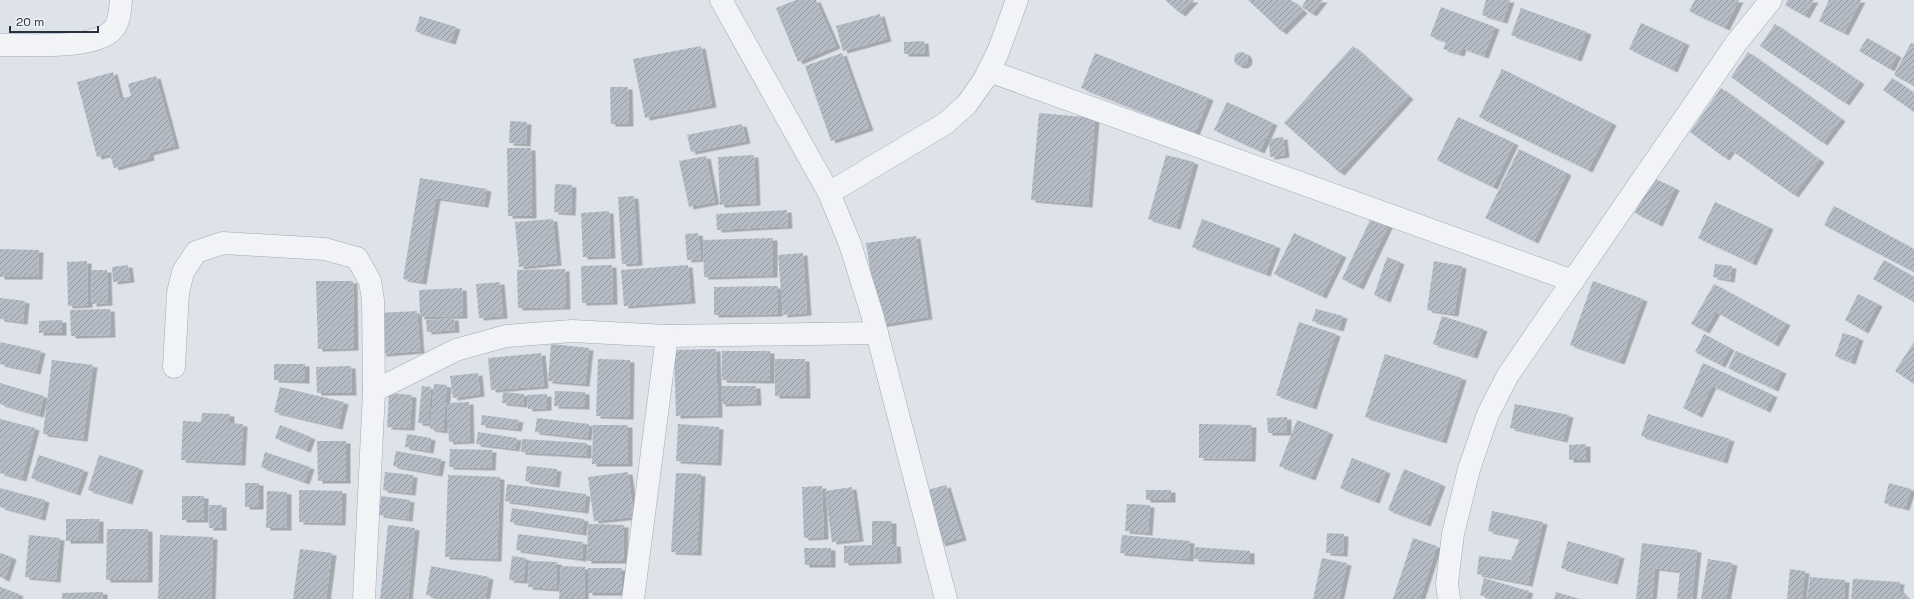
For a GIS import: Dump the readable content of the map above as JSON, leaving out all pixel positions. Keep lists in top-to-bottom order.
{
  "scale_bar": "20 m"
}
